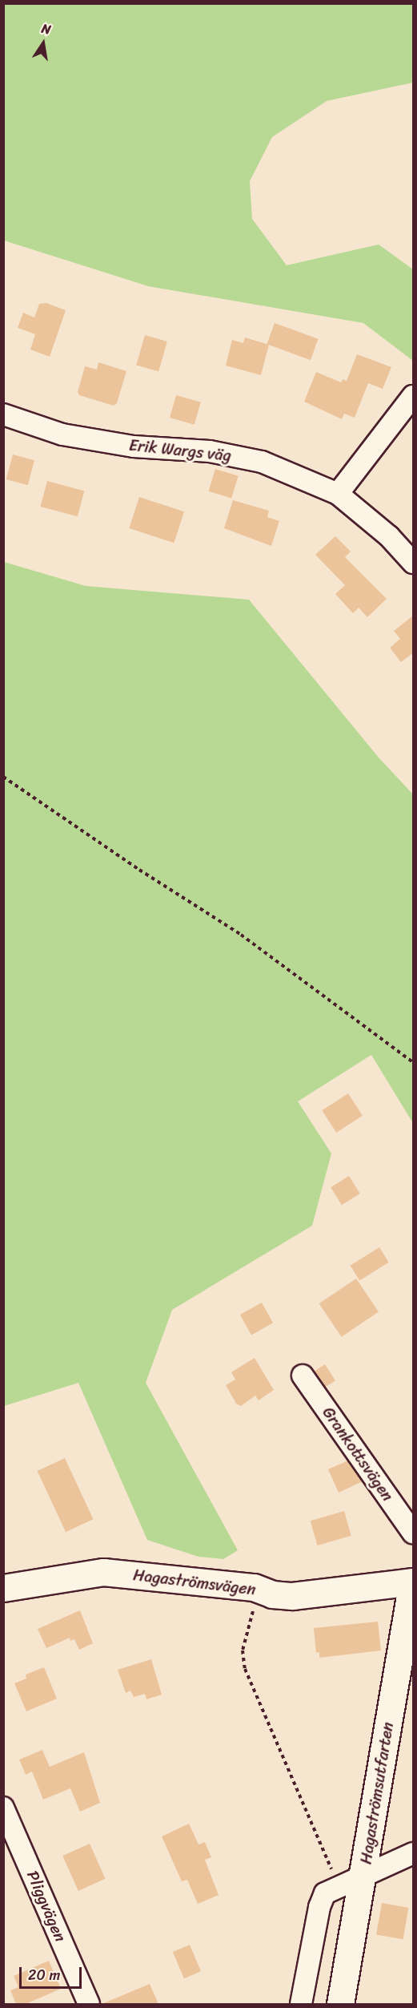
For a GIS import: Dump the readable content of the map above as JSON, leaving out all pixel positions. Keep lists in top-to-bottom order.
{
  "streets": {
    "street": [
      "Erik Wargs väg",
      "Grankottsvägen",
      "Hagaströmsvägen",
      "Hagaströmsutfarten",
      "Pliggvägen"
    ]
  },
  "crossings": [
    ["Hagaströmsvägen", "Hagaströmsutfarten"]
  ],
  "scale_bar": "20 m",
  "north": "top"
}
